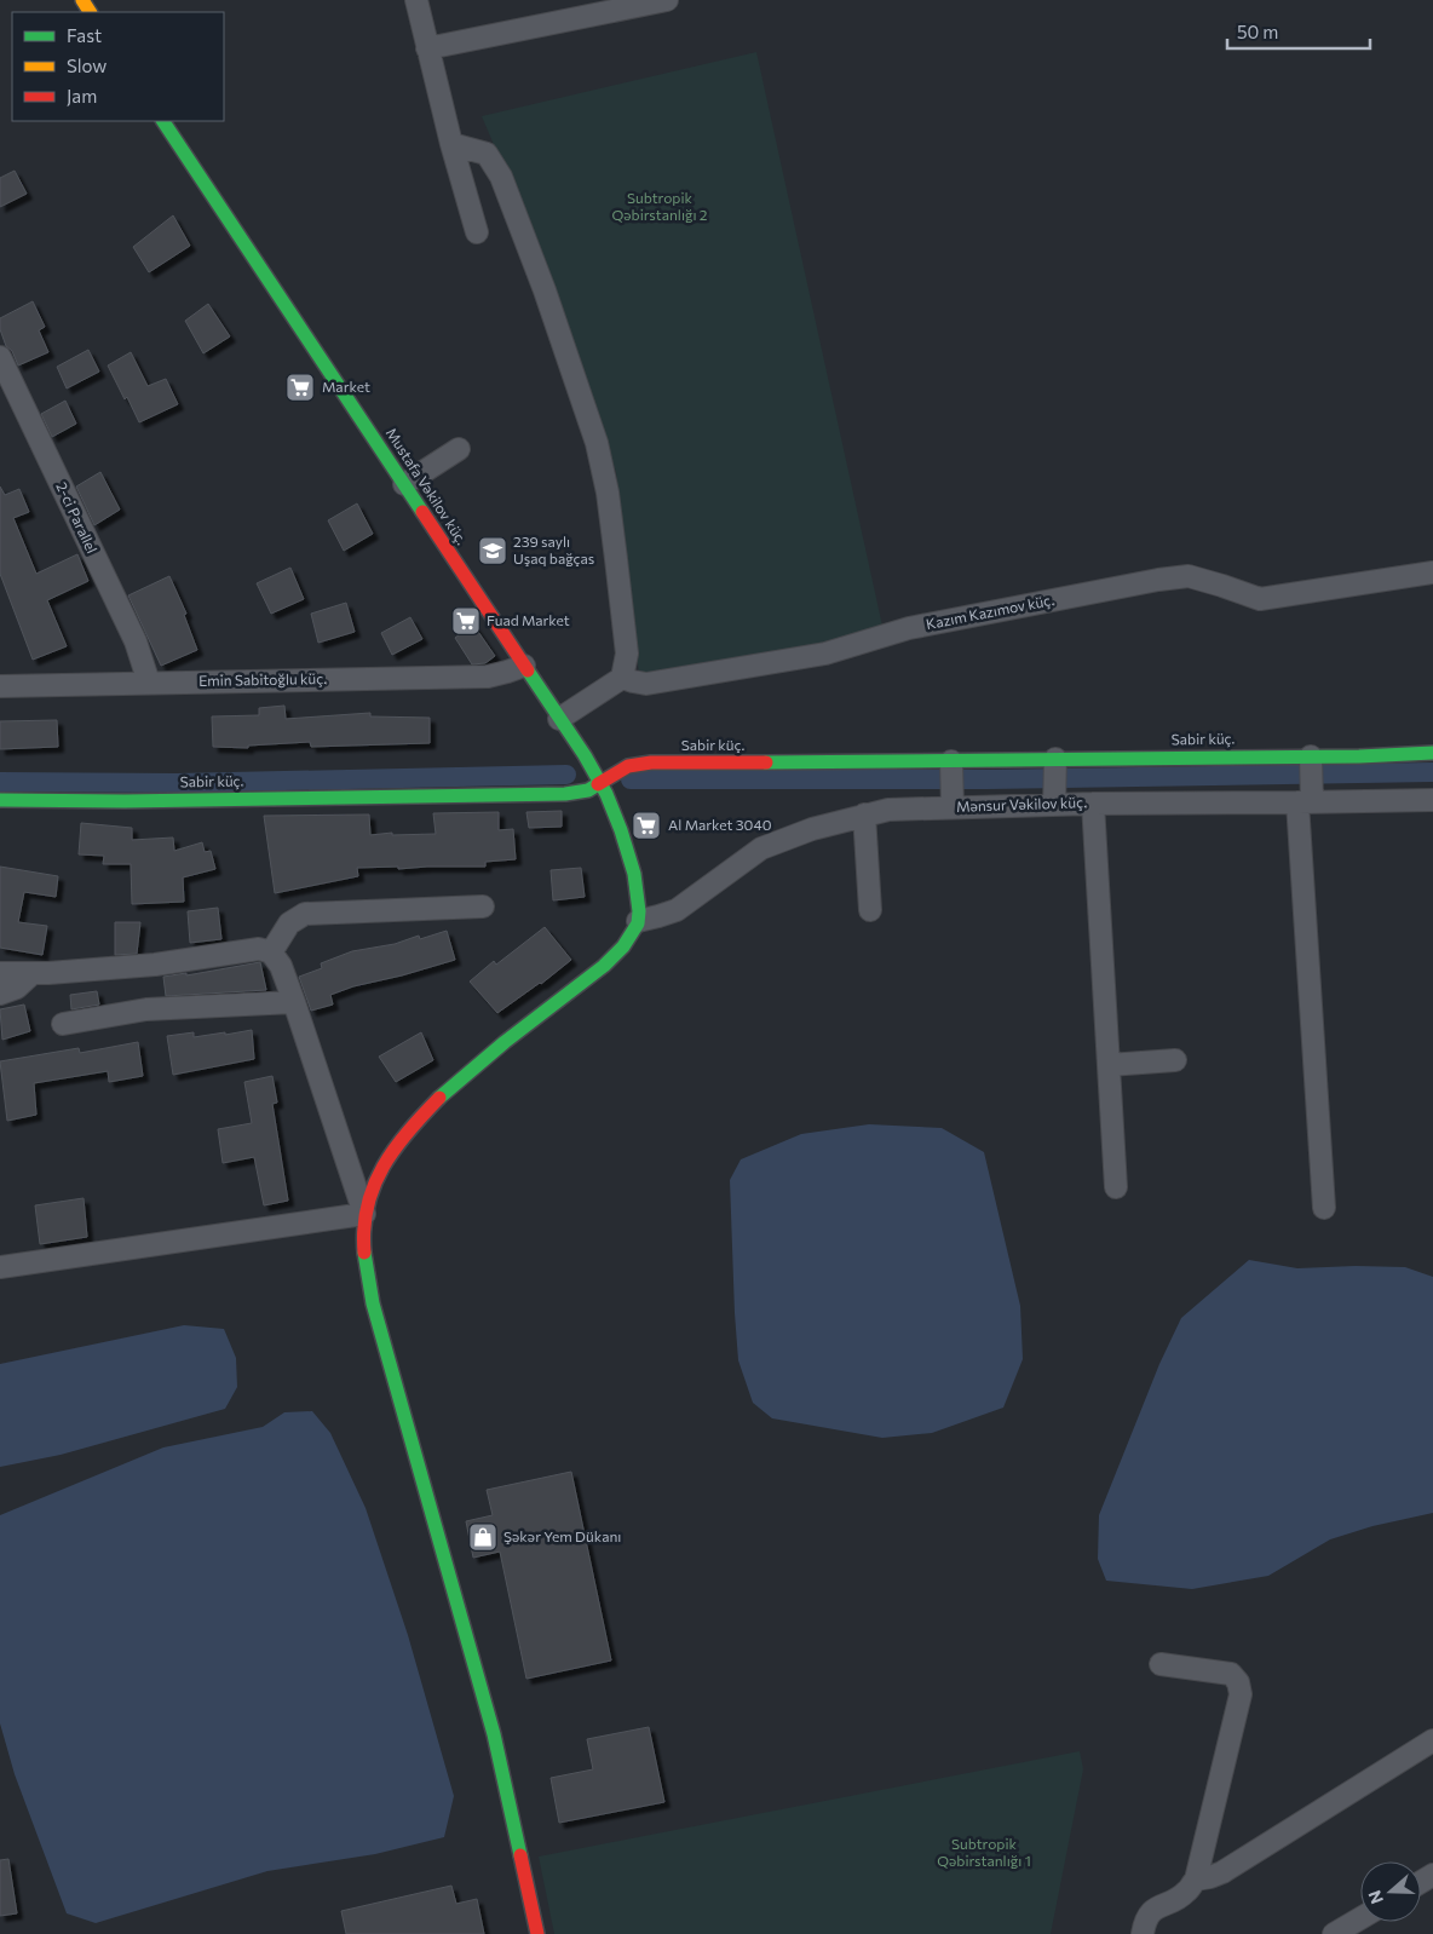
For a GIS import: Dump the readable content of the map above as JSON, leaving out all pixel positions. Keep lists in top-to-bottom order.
{
  "streets": {
    "street": [
      "Mustafa Vəkilov küç.",
      "2-ci Parallel",
      "Kazım Kazımov küç.",
      "Emin Sabitoğlu küç.",
      "Sabir küç.",
      "Mənsur Vəkilov küç."
    ]
  },
  "crossings": [
    ["Mustafa Vəkilov küç.", "Emin Sabitoğlu küç."],
    ["Mustafa Vəkilov küç.", "Sabir küç."],
    ["Mustafa Vəkilov küç.", "Mənsur Vəkilov küç."],
    ["2-ci Parallel", "Emin Sabitoğlu küç."]
  ],
  "parks": ["Subtropik Qəbirstanlığı 2", "Subtropik Qəbirstanlığı 1"],
  "places": {
    "supermarket": ["Market", "Fuad Market", "Al Market 3040"],
    "school or university": ["239 saylı Uşaq bağças"],
    "shop": ["Şəkər Yem Dükanı"]
  },
  "legend": ["Fast", "Slow", "Jam"],
  "scale_bar": "50 m",
  "north": "left"
}
